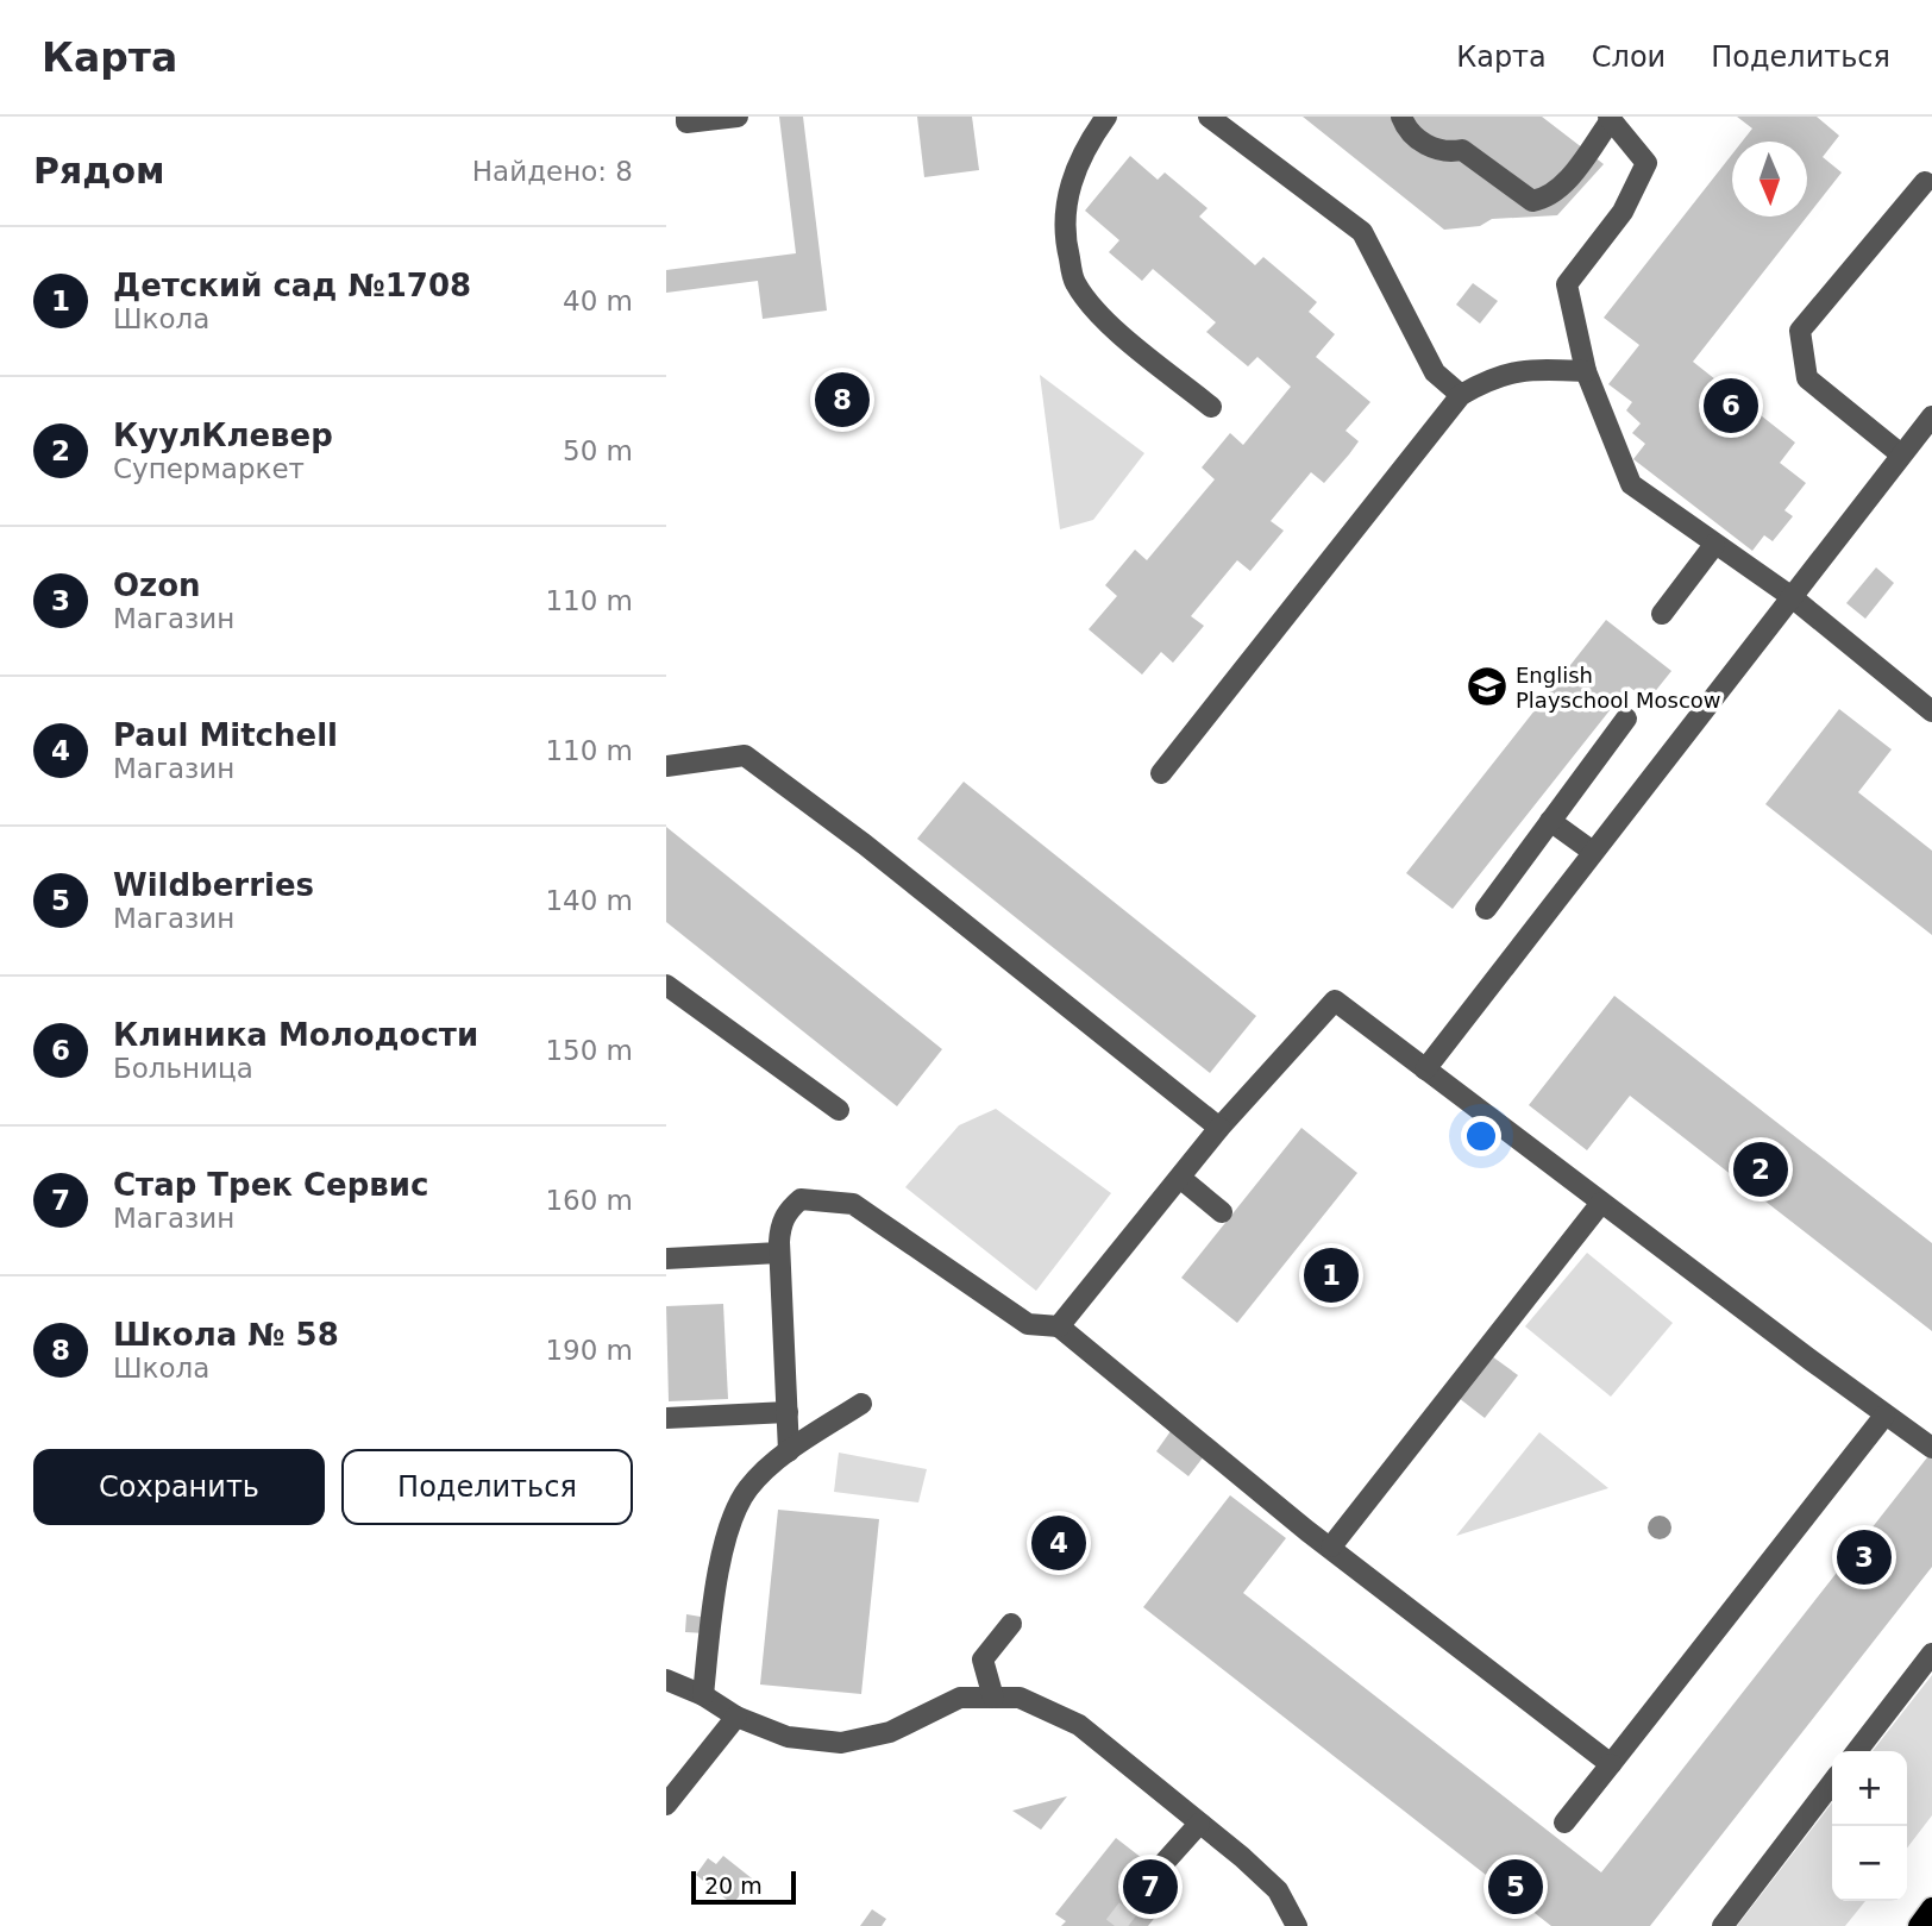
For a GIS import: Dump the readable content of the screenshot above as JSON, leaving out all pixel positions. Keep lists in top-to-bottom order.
{
  "places": {
    "school or university": ["English Playschool Moscow"]
  },
  "scale_bar": "20 m",
  "north": "bottom",
  "page": {
    "header": "Карта",
    "nav": ["Карта", "Слои", "Поделиться"],
    "heading": ["Рядом", "Найдено: 8"],
    "list": [
      {
        "mark": "1",
        "name": "Детский сад №1708",
        "note": "Школа",
        "value": "40 m"
      },
      {
        "mark": "2",
        "name": "КуулКлевер",
        "note": "Супермаркет",
        "value": "50 m"
      },
      {
        "mark": "3",
        "name": "Ozon",
        "note": "Магазин",
        "value": "110 m"
      },
      {
        "mark": "4",
        "name": "Paul Mitchell",
        "note": "Магазин",
        "value": "110 m"
      },
      {
        "mark": "5",
        "name": "Wildberries",
        "note": "Магазин",
        "value": "140 m"
      },
      {
        "mark": "6",
        "name": "Клиника Молодости",
        "note": "Больница",
        "value": "150 m"
      },
      {
        "mark": "7",
        "name": "Стар Трек Сервис",
        "note": "Магазин",
        "value": "160 m"
      },
      {
        "mark": "8",
        "name": "Школа № 58",
        "note": "Школа",
        "value": "190 m"
      }
    ],
    "pins": [
      "8",
      "6",
      "2",
      "1",
      "4",
      "3",
      "5",
      "7"
    ],
    "buttons": ["Сохранить", "Поделиться"],
    "map_buttons": ["+", "−"],
    "scale": "20 m"
  }
}
